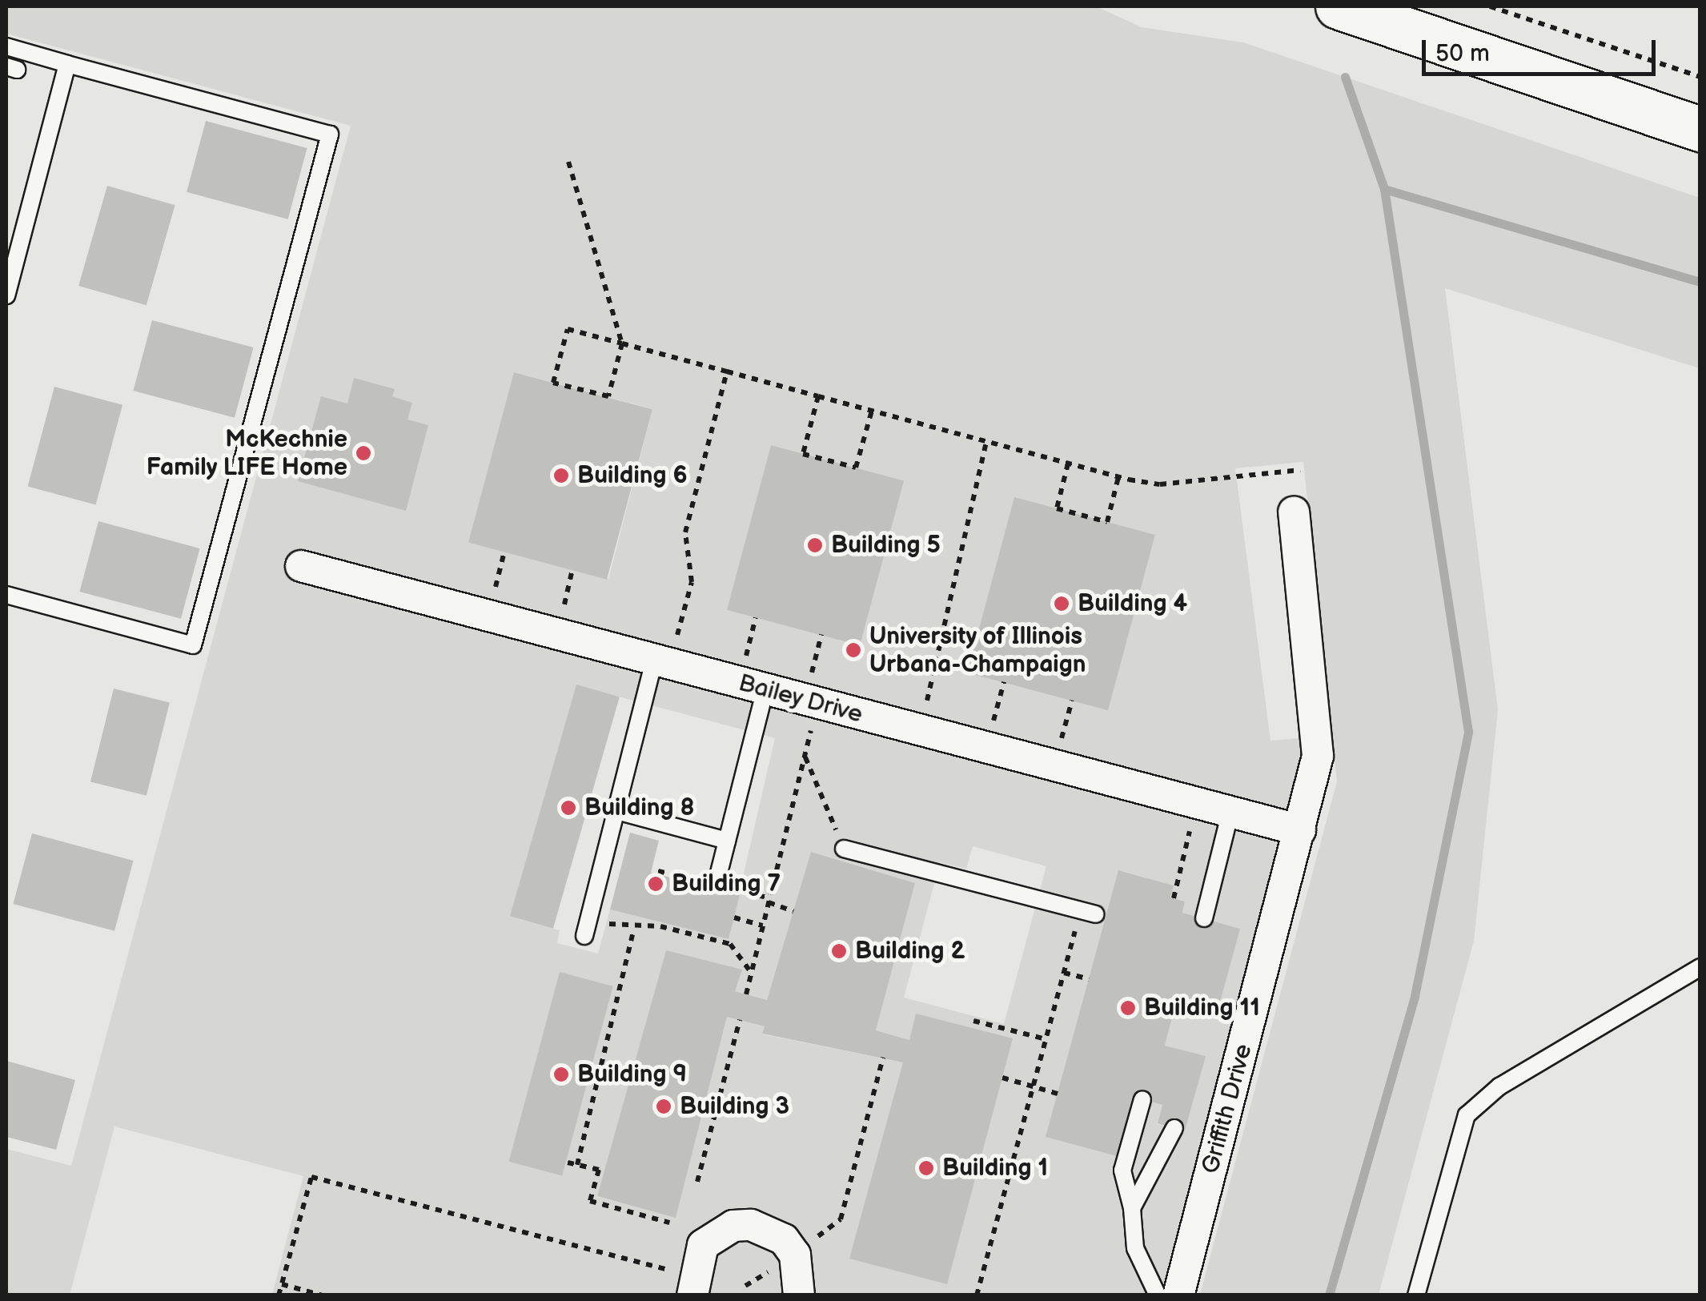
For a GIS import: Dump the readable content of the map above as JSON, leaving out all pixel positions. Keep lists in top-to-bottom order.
{
  "streets": {
    "street": ["Bailey Drive", "Griffith Drive"]
  },
  "crossings": [
    ["Bailey Drive", "Griffith Drive"]
  ],
  "places": [
    "McKechnie Family LIFE Home",
    "Building 6",
    "Building 5",
    "Building 4",
    "University of Illinois Urbana-Champaign",
    "Building 8",
    "Building 7",
    "Building 2",
    "Building 11",
    "Building 9",
    "Building 3",
    "Building 1"
  ],
  "scale_bar": "50 m"
}
